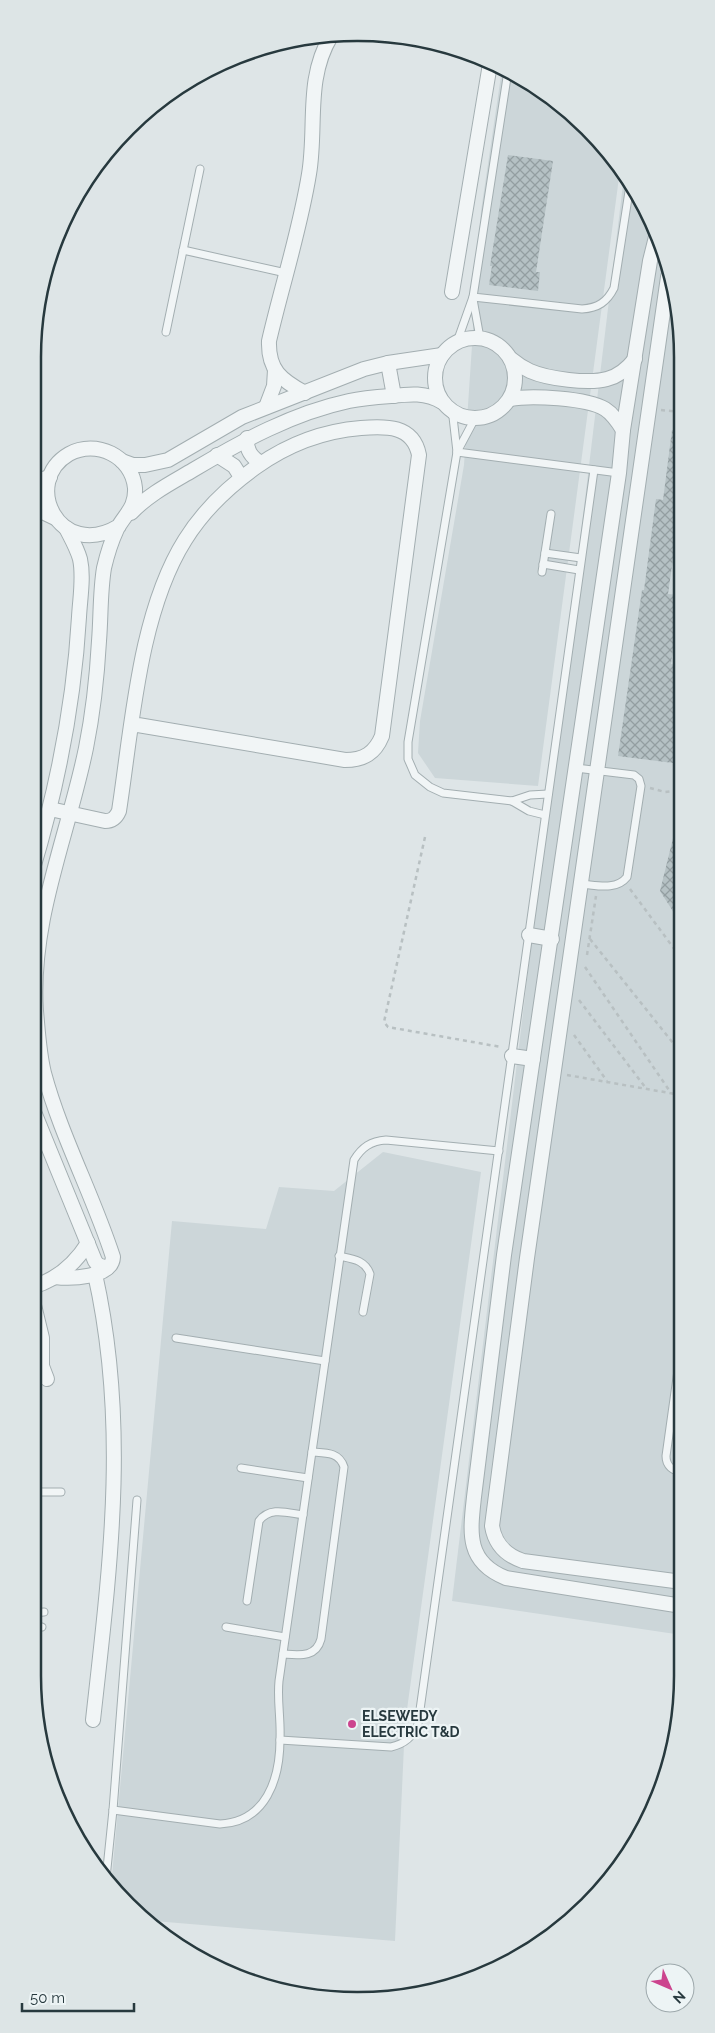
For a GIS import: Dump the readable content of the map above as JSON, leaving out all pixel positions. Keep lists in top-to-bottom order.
{
  "places": ["ELSEWEDY ELECTRIC T&D"],
  "scale_bar": "50 m",
  "north": "bottom right"
}
